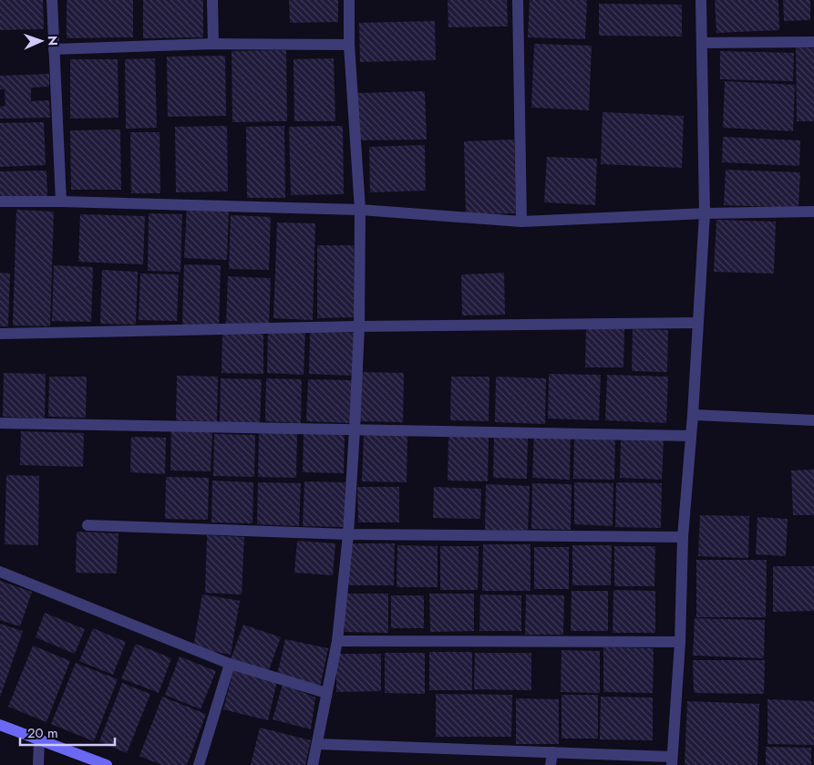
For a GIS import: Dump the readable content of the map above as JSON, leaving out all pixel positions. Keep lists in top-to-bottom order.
{
  "scale_bar": "20 m",
  "north": "right"
}
